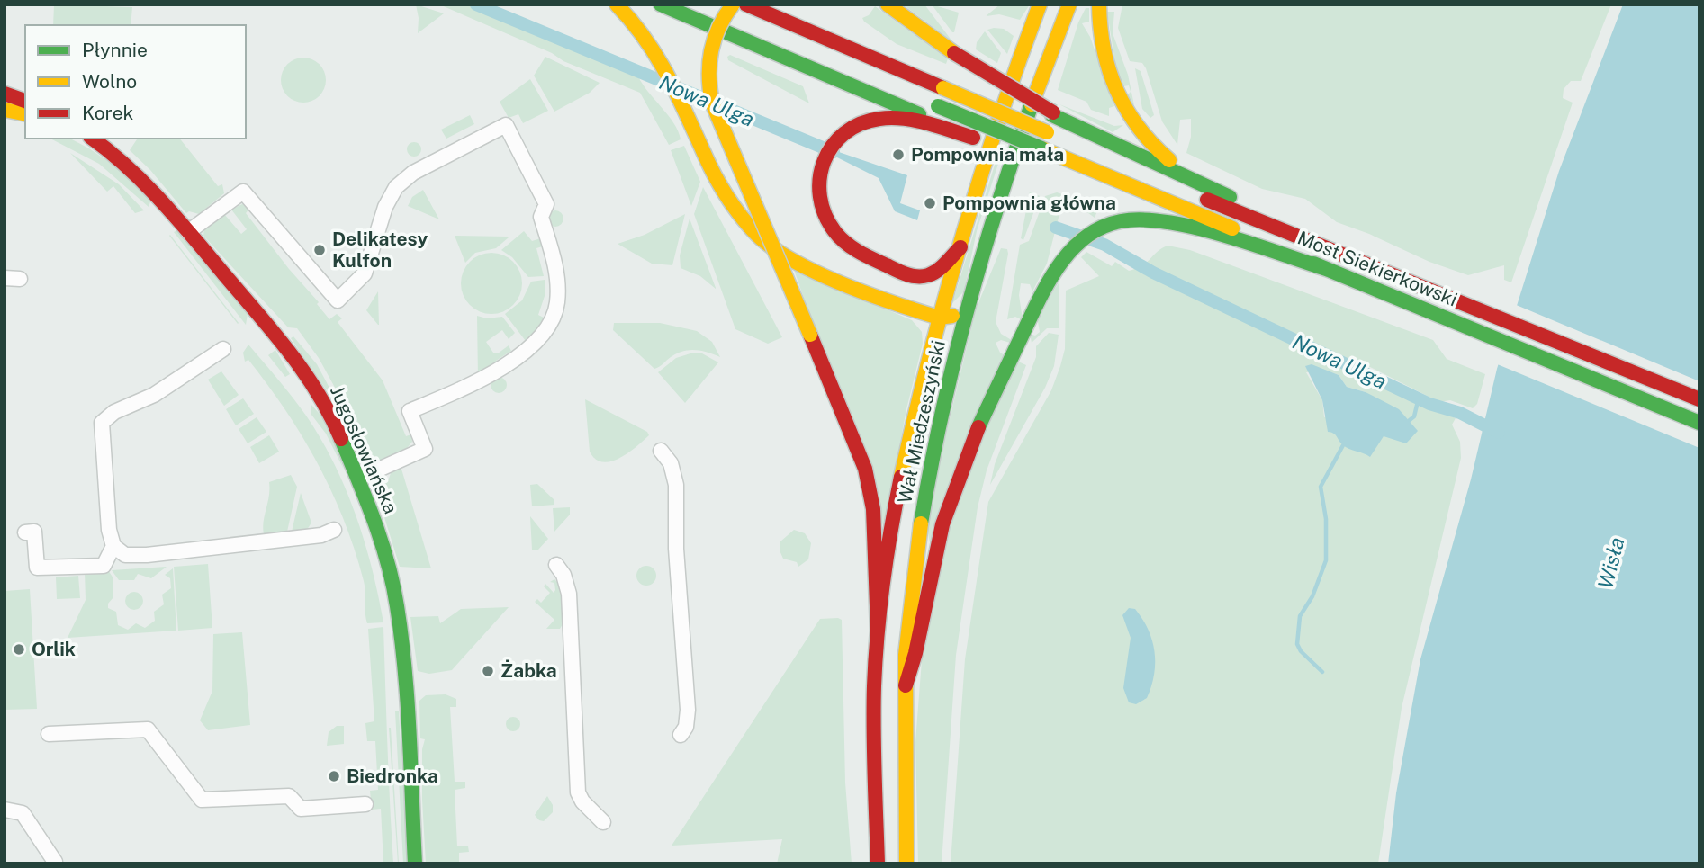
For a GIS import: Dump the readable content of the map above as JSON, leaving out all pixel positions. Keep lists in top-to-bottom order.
{
  "streets": {
    "main road": ["Most Siekierkowski", "Wał Miedzeszyński", "Jugosłowiańska"]
  },
  "water": ["Nowa Ulga", "Wisła"],
  "places": [
    "Pompownia mała",
    "Pompownia główna",
    "Delikatesy Kulfon",
    "Orlik",
    "Żabka",
    "Biedronka"
  ],
  "legend": ["Płynnie", "Wolno", "Korek"]
}
